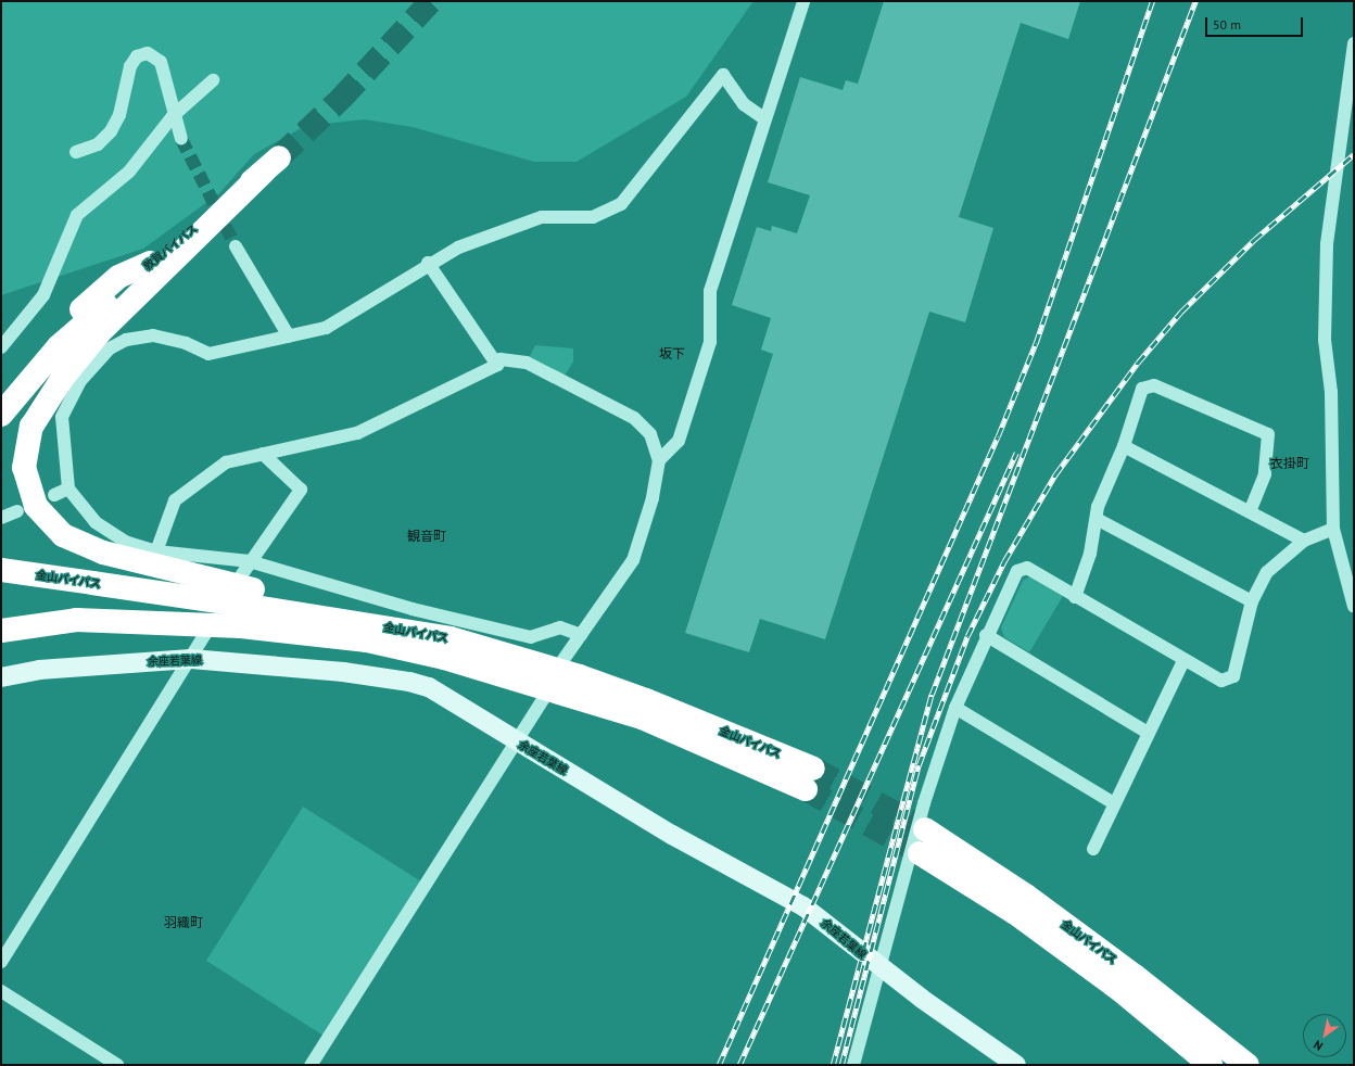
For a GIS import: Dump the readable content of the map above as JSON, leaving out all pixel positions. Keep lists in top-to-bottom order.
{
  "streets": {
    "highway": ["敦賀バイパス", "金山バイパス"],
    "main road": ["余座若葉線"]
  },
  "crossings": [
    ["敦賀バイパス", "金山バイパス"]
  ],
  "districts": [
    "坂下",
    "衣掛町",
    "観音町",
    "羽織町"
  ],
  "scale_bar": "50 m",
  "north": "bottom left"
}
